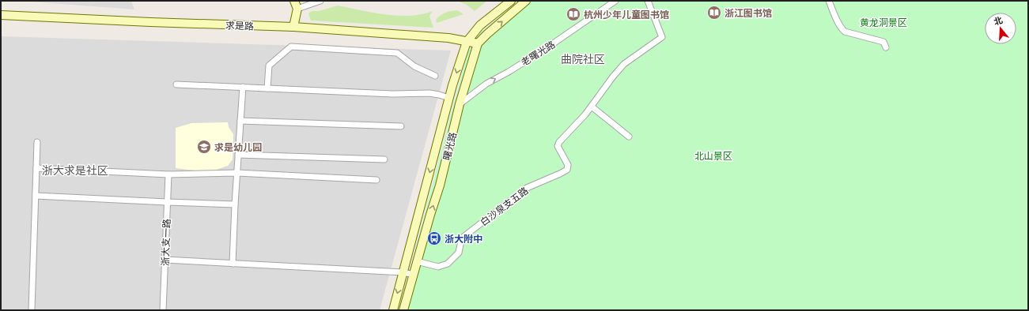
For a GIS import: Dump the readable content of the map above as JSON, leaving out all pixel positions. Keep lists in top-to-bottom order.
{
  "streets": {
    "main road": ["求是路", "曙光路"],
    "street": ["老曙光路", "白沙泉支五路", "浙大支一路"]
  },
  "crossings": [
    ["求是路", "曙光路"],
    ["老曙光路", "曙光路"],
    ["曙光路", "白沙泉支五路"]
  ],
  "one_way": ["老曙光路"],
  "districts": ["曲院社区", "浙大求是社区"],
  "parks": ["黄龙洞景区", "北山景区"],
  "places": {
    "library": ["浙江图书馆", "杭州少年儿童图书馆"],
    "school or university": ["求是幼儿园"],
    "bus stop": ["浙大附中"]
  },
  "north": "top"
}
